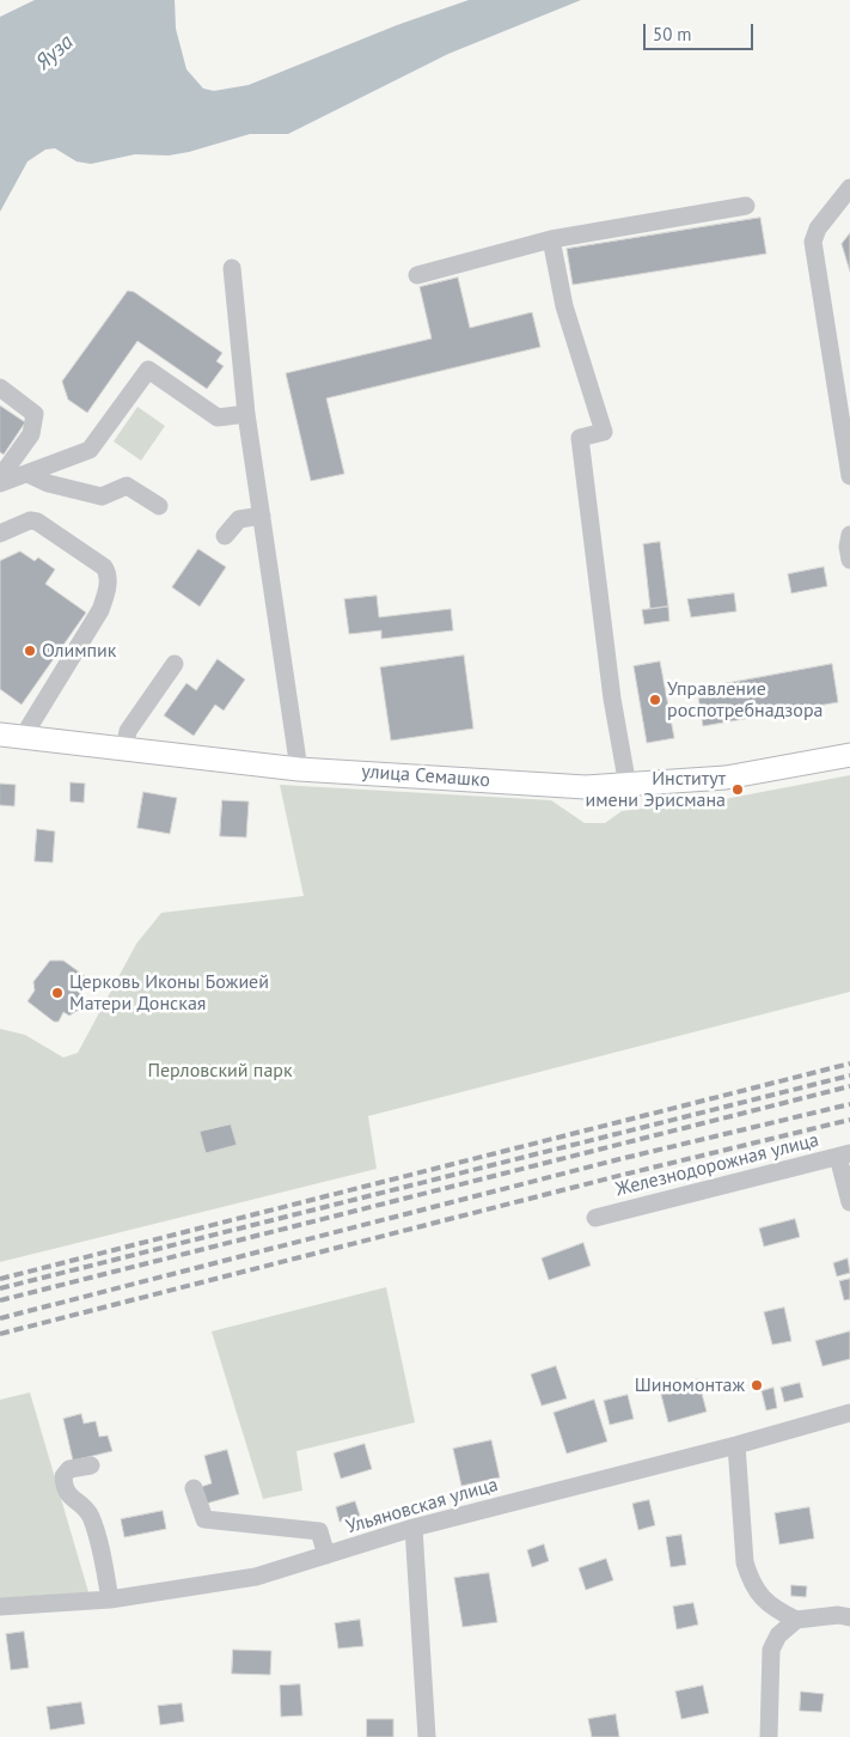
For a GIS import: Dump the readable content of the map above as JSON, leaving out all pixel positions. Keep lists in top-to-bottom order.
{
  "streets": {
    "main road": ["улица Семашко"],
    "street": ["Железнодорожная улица", "Ульяновская улица"]
  },
  "water": ["Яуза"],
  "parks": ["Перловский парк"],
  "places": [
    "Олимпик",
    "Управление роспотребнадзора",
    "Институт имени Эрисмана",
    "Церковь Иконы Божией Матери Донская",
    "Шиномонтаж"
  ],
  "scale_bar": "50 m"
}
